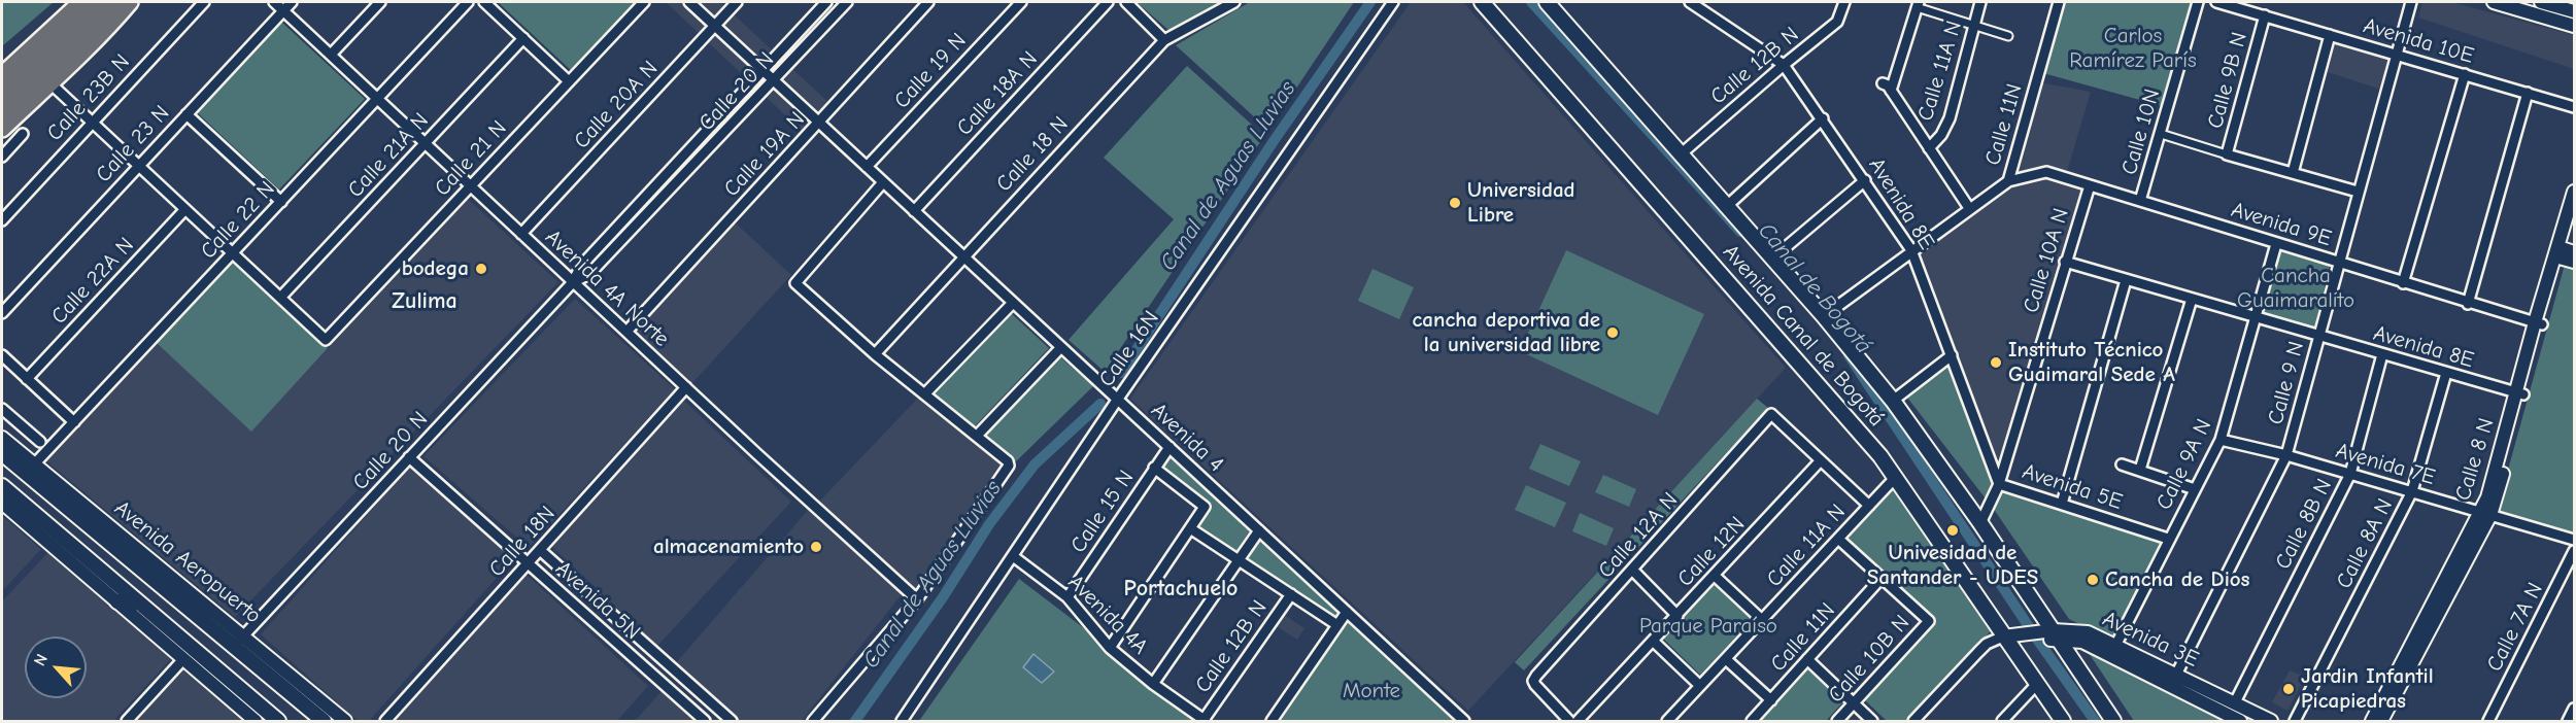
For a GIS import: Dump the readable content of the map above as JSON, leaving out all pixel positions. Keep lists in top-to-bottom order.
{
  "streets": {
    "main road": ["Avenida Canal de Bogotá", "Avenida Aeropuerto"],
    "street": [
      "Avenida 10E",
      "Calle 12B N",
      "Calle 19 N",
      "Calle 11A N",
      "Calle 9B N",
      "Calle 20 N",
      "Calle 18A N",
      "Calle 23B N",
      "Calle 20A N",
      "Calle 11N",
      "Calle 10N",
      "Calle 23 N",
      "Calle 19A N",
      "Calle 18 N",
      "Calle 21A N",
      "Calle 21 N",
      "Avenida 8E",
      "Calle 22 N",
      "Avenida 9E",
      "Calle 10A N",
      "Calle 22A N",
      "Avenida 4A Norte",
      "Calle 16N",
      "Calle 9 N",
      "Avenida 4",
      "Calle 8 N",
      "Calle 9A N",
      "Avenida 7E",
      "Avenida 5E",
      "Calle 15 N",
      "Calle 8B N",
      "Calle 12A N",
      "Calle 18N",
      "Calle 8A N",
      "Calle 12N",
      "Avenida 5N",
      "Avenida 4A",
      "Calle 7A N",
      "Avenida 3E",
      "Calle 10B N"
    ]
  },
  "crossings": [
    ["Avenida 10E", "Calle 9B N"],
    ["Avenida 10E", "Calle 9 N"],
    ["Calle 12B N", "Avenida 8E"],
    ["Calle 12B N", "Avenida Canal de Bogotá"],
    ["Calle 12B N", "Avenida 4A"],
    ["Calle 19 N", "Avenida 4"],
    ["Calle 11A N", "Avenida Canal de Bogotá"],
    ["Calle 20 N", "Avenida 4A Norte"],
    ["Calle 20 N", "Avenida 4"],
    ["Calle 20 N", "Avenida Aeropuerto"],
    ["Calle 20 N", "Avenida 5N"],
    ["Calle 18A N", "Avenida 4"],
    ["Calle 20A N", "Avenida 4A Norte"],
    ["Calle 20A N", "Avenida 4"],
    ["Calle 11N", "Avenida 8E"],
    ["Calle 11N", "Avenida 9E"],
    ["Calle 11N", "Avenida Canal de Bogotá"],
    ["Calle 11N", "Calle 10B N"],
    ["Calle 10N", "Avenida 9E"],
    ["Calle 23 N", "Avenida 4A Norte"],
    ["Calle 19A N", "Avenida 4A Norte"],
    ["Calle 19A N", "Avenida 4"],
    ["Calle 18 N", "Avenida 4"],
    ["Calle 21A N", "Calle 21 N"],
    ["Calle 21A N", "Avenida 4A Norte"],
    ["Calle 21 N", "Avenida 4A Norte"],
    ["Avenida 8E", "Calle 10A N"],
    ["Avenida 8E", "Calle 9 N"],
    ["Avenida 8E", "Calle 8 N"],
    ["Avenida 8E", "Calle 9A N"],
    ["Avenida 8E", "Avenida 5E"],
    ["Avenida 8E", "Calle 8B N"],
    ["Avenida 8E", "Calle 8A N"],
    ["Calle 22 N", "Avenida 4A Norte"],
    ["Calle 22 N", "Avenida Aeropuerto"],
    ["Avenida 9E", "Calle 10A N"],
    ["Avenida 9E", "Calle 9 N"],
    ["Avenida 9E", "Calle 8 N"],
    ["Avenida 9E", "Calle 9A N"],
    ["Calle 10A N", "Avenida Canal de Bogotá"],
    ["Calle 10A N", "Avenida 5E"],
    ["Avenida 4A Norte", "Calle 18N"],
    ["Avenida Canal de Bogotá", "Avenida 3E"],
    ["Calle 16N", "Avenida 4"],
    ["Calle 16N", "Avenida 4A"],
    ["Calle 9 N", "Avenida 7E"],
    ["Calle 9 N", "Avenida 3E"],
    ["Avenida 4", "Calle 15 N"],
    ["Calle 8 N", "Avenida 7E"],
    ["Calle 9A N", "Avenida 7E"],
    ["Calle 9A N", "Avenida 5E"],
    ["Calle 9A N", "Avenida 3E"],
    ["Avenida 7E", "Calle 8B N"],
    ["Avenida 7E", "Calle 8A N"],
    ["Calle 15 N", "Avenida 4A"],
    ["Calle 8B N", "Avenida 3E"],
    ["Calle 12A N", "Calle 12N"],
    ["Calle 18N", "Avenida 5N"]
  ],
  "districts": ["Zulima", "Portachuelo"],
  "water": ["Canal de Aguas Lluvias", "Canal de Bogotá"],
  "parks": [
    "Carlos Ramírez París",
    "Cancha Guaimaralito",
    "Parque Paraíso",
    "Monte"
  ],
  "places": [
    "Universidad Libre",
    "bodega",
    "cancha deportiva de la universidad libre",
    "Instituto Técnico Guaimaral Sede A",
    "Univesidad de Santander - UDES",
    "almacenamiento",
    "Cancha de Dios",
    "Jardin Infantil Picapiedras"
  ],
  "north": "top left"
}
